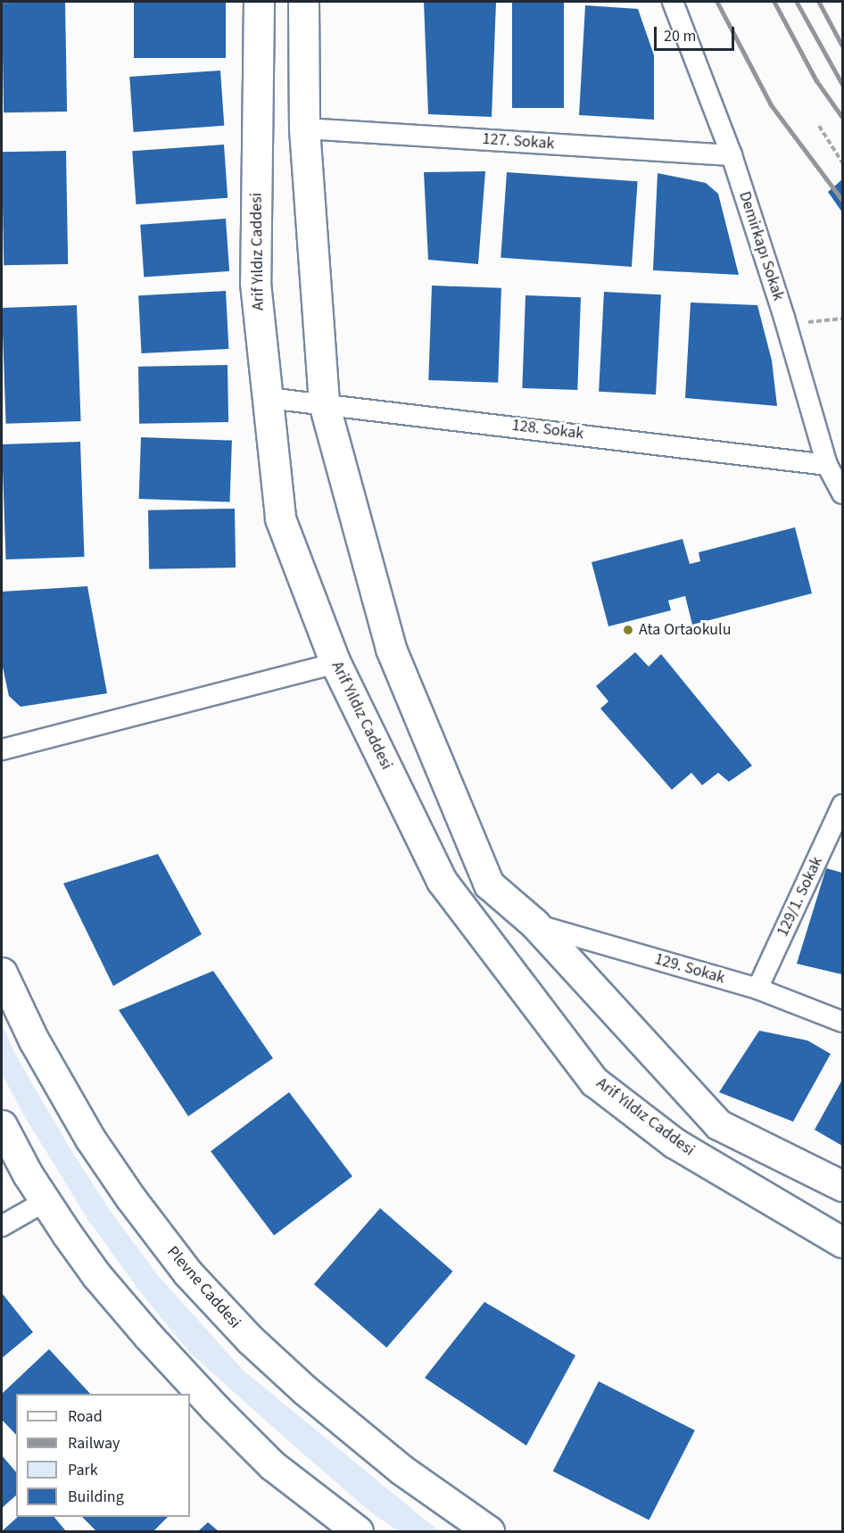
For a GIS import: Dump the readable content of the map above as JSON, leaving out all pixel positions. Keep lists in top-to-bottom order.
{
  "streets": {
    "main road": ["Arif Yıldız Caddesi", "Plevne Caddesi"],
    "street": [
      "127. Sokak",
      "Demirkapı Sokak",
      "128. Sokak",
      "129/1. Sokak",
      "129. Sokak"
    ]
  },
  "crossings": [
    ["127. Sokak", "Demirkapı Sokak"],
    ["Demirkapı Sokak", "128. Sokak"],
    ["Arif Yıldız Caddesi", "128. Sokak"],
    ["129/1. Sokak", "129. Sokak"]
  ],
  "places": ["Ata Ortaokulu"],
  "legend": [
    "Road",
    "Railway",
    "Park",
    "Building"
  ],
  "scale_bar": "20 m"
}
